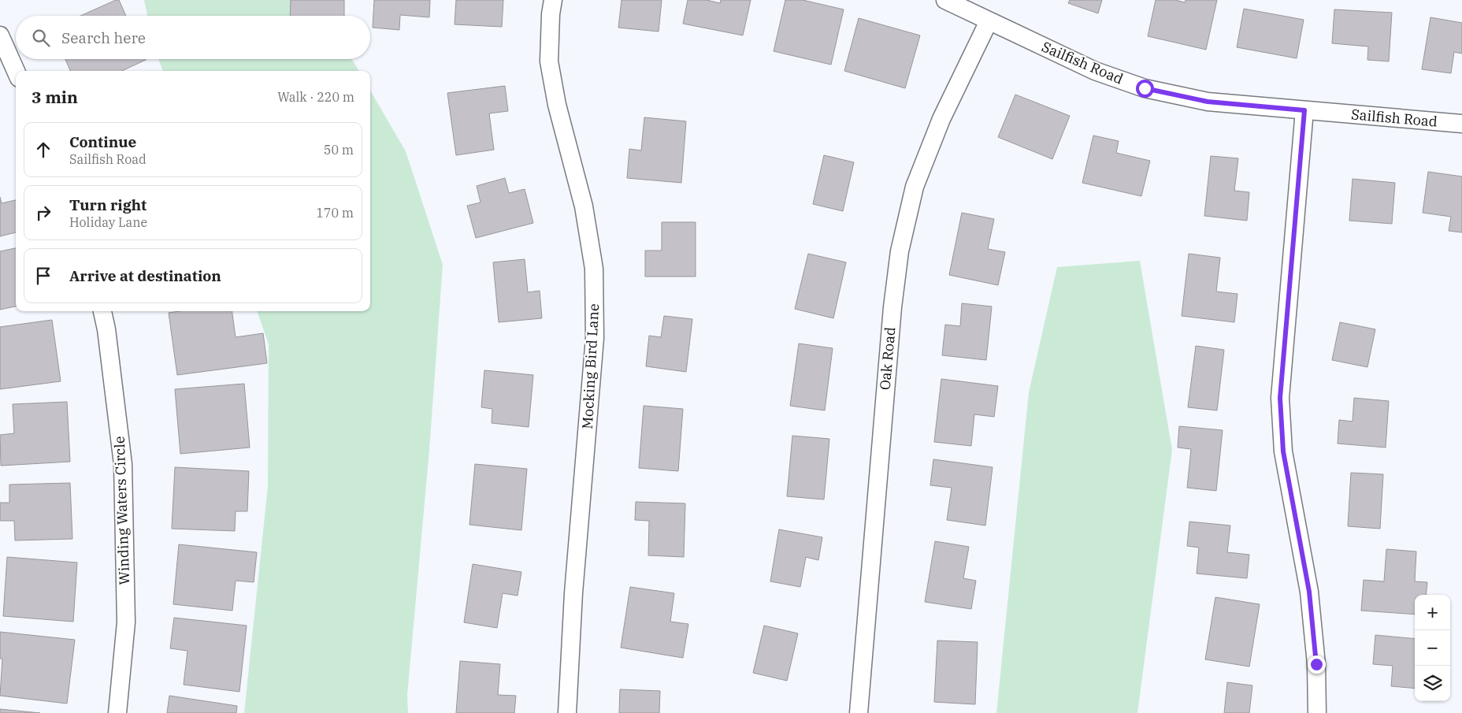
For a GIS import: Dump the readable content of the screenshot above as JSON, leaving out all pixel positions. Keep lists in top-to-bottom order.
{
  "streets": {
    "street": [
      "Sailfish Road",
      "Oak Road",
      "Mocking Bird Lane",
      "Winding Waters Circle"
    ]
  },
  "crossings": [
    ["Sailfish Road", "Oak Road"]
  ],
  "page": {
    "search": "Search here",
    "heading": ["3 min", "Walk · 220 m"],
    "list": [
      ["Continue", "Sailfish Road", "50 m"],
      ["Turn right", "Holiday Lane", "170 m"],
      "Arrive at destination"
    ],
    "map_buttons": ["+", "−"]
  }
}
